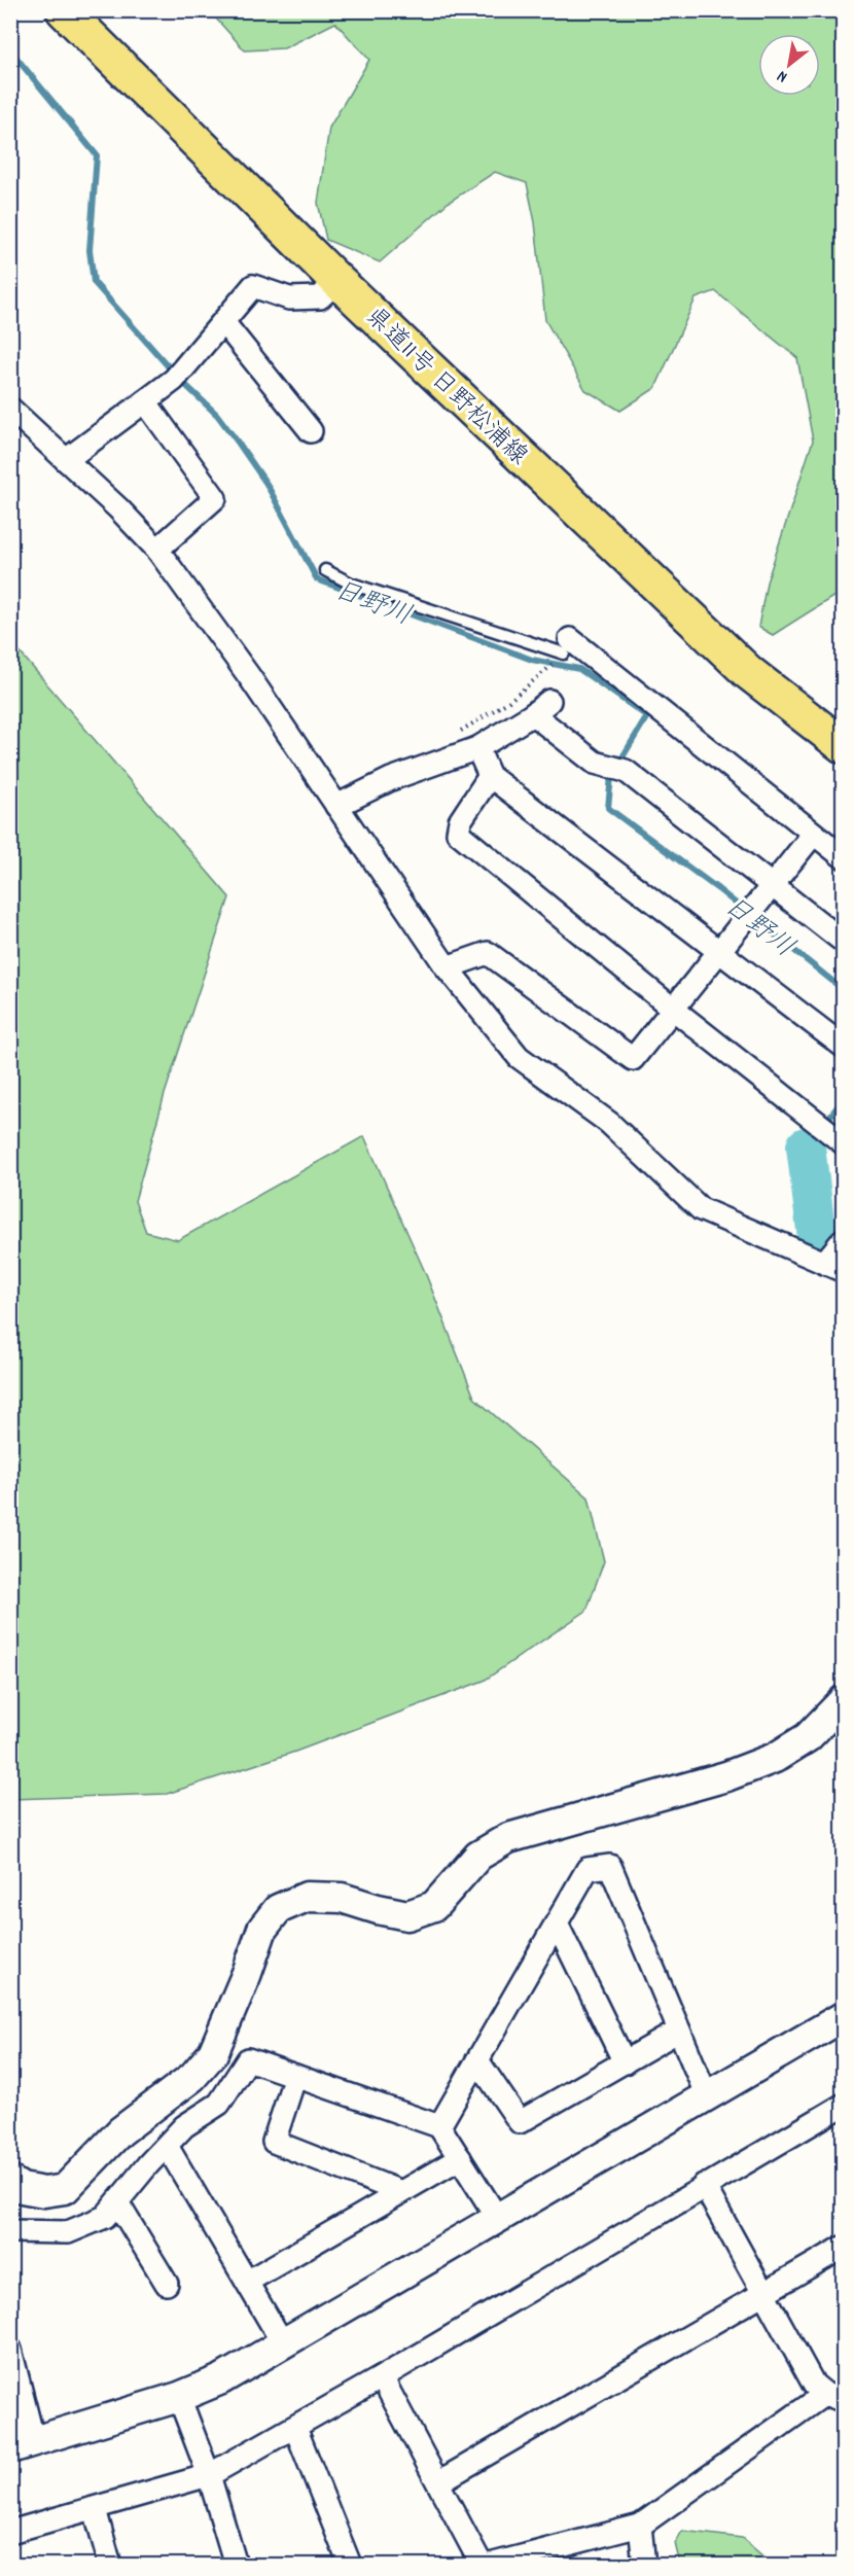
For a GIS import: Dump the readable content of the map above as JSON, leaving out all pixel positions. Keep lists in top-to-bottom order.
{
  "streets": {
    "main road": ["県道11号 日野松浦線"]
  },
  "water": ["日野川"],
  "north": "bottom left"
}
